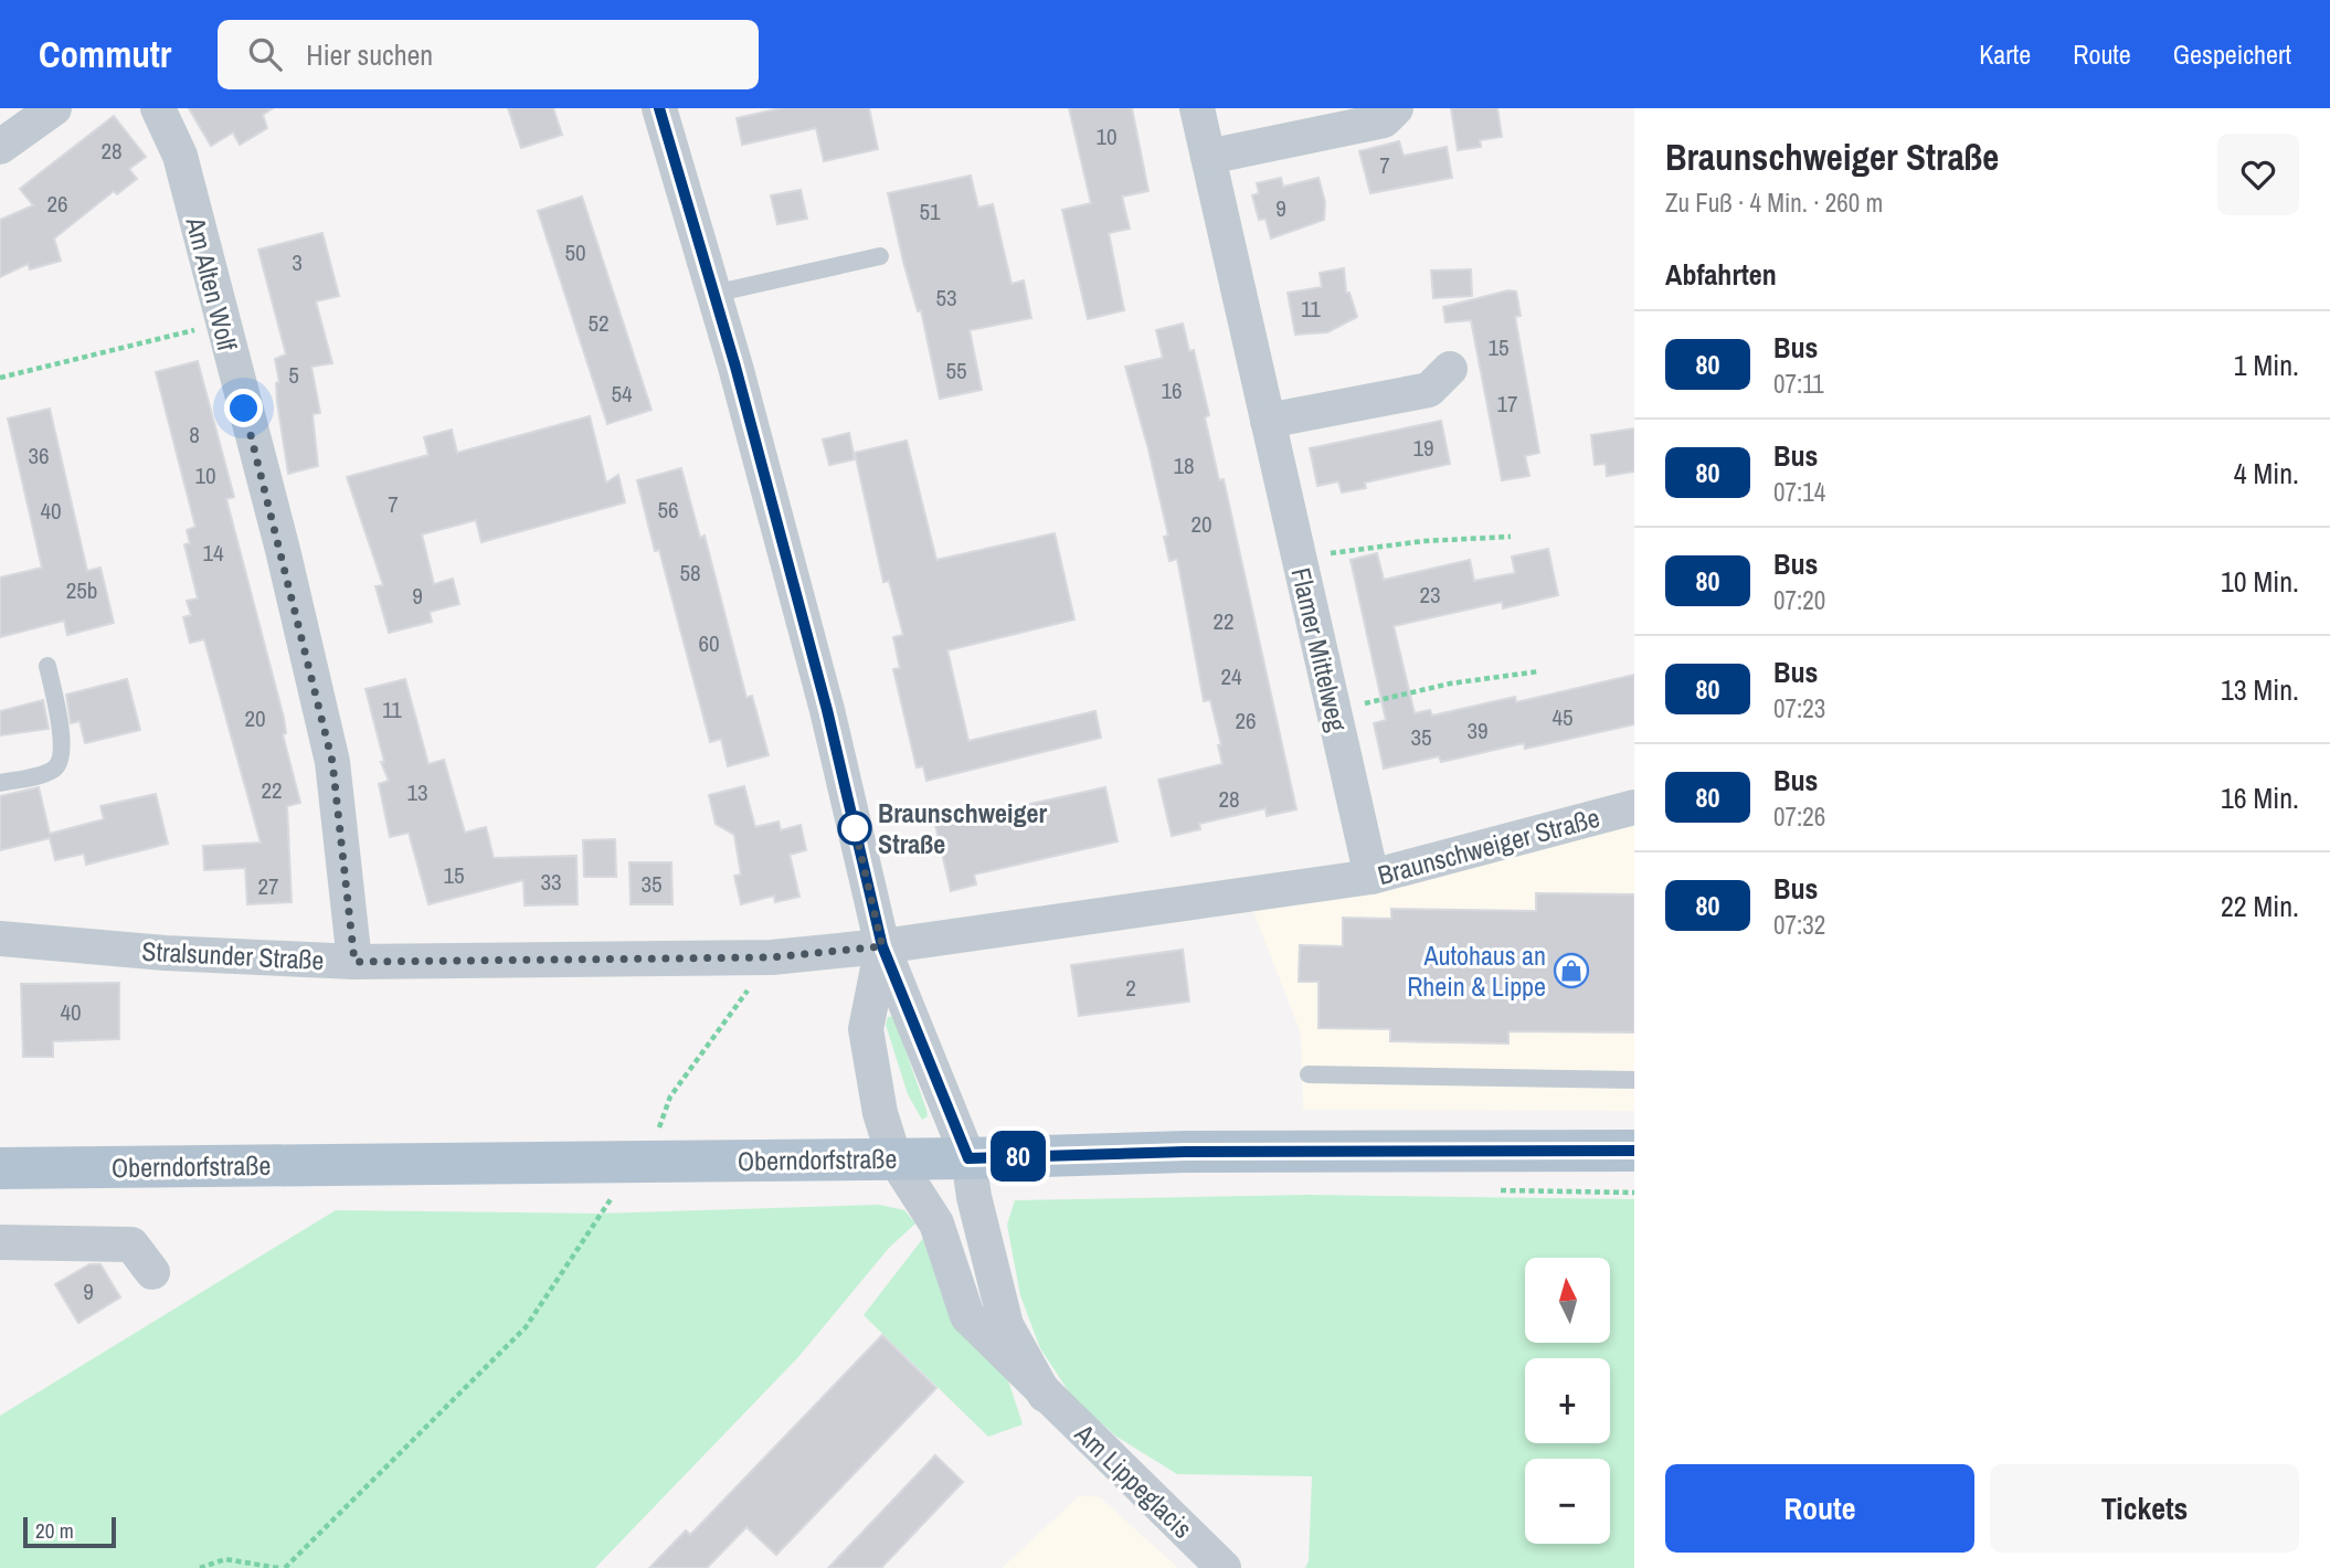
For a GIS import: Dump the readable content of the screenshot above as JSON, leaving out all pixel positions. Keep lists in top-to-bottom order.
{
  "streets": {
    "main road": ["Oberndorfstraße"],
    "street": [
      "Am Alten Wolf",
      "Flamer Mittelweg",
      "Braunschweiger Straße",
      "Stralsunder Straße",
      "Am Lippeglacis"
    ]
  },
  "crossings": [
    ["Am Alten Wolf", "Stralsunder Straße"],
    ["Flamer Mittelweg", "Braunschweiger Straße"],
    ["Braunschweiger Straße", "Stralsunder Straße"],
    ["Braunschweiger Straße", "Am Lippeglacis"],
    ["Stralsunder Straße", "Am Lippeglacis"],
    ["Oberndorfstraße", "Am Lippeglacis"]
  ],
  "places": {
    "other": ["Braunschweiger Straße"],
    "shop": ["Autohaus an Rhein & Lippe"]
  },
  "lines": ["bus line 80"],
  "house_numbers": [
    "10",
    "28",
    "7",
    "26",
    "9",
    "51",
    "50",
    "3",
    "53",
    "11",
    "52",
    "15",
    "55",
    "5",
    "16",
    "54",
    "17",
    "8",
    "19",
    "36",
    "18",
    "10",
    "7",
    "56",
    "40",
    "20",
    "14",
    "58",
    "25b",
    "23",
    "9",
    "22",
    "60",
    "24",
    "11",
    "45",
    "20",
    "26",
    "39",
    "35",
    "22",
    "13",
    "28",
    "15",
    "33",
    "35",
    "27",
    "2",
    "40",
    "9"
  ],
  "scale_bar": "20 m",
  "north": "top",
  "page": {
    "header": "Commutr",
    "search": "Hier suchen",
    "nav": ["Karte", "Route", "Gespeichert"],
    "on_map": "80",
    "heading": [
      ["Braunschweiger Straße", "Zu Fuß · 4 Min. · 260 m"],
      "Abfahrten"
    ],
    "list": [
      {
        "mark": "80",
        "name": "Bus",
        "note": "07:11",
        "value": "1 Min."
      },
      {
        "mark": "80",
        "name": "Bus",
        "note": "07:14",
        "value": "4 Min."
      },
      {
        "mark": "80",
        "name": "Bus",
        "note": "07:20",
        "value": "10 Min."
      },
      {
        "mark": "80",
        "name": "Bus",
        "note": "07:23",
        "value": "13 Min."
      },
      {
        "mark": "80",
        "name": "Bus",
        "note": "07:26",
        "value": "16 Min."
      },
      {
        "mark": "80",
        "name": "Bus",
        "note": "07:32",
        "value": "22 Min."
      }
    ],
    "map_buttons": ["+", "−"],
    "buttons": ["Route", "Tickets"],
    "scale": "20 m"
  }
}
